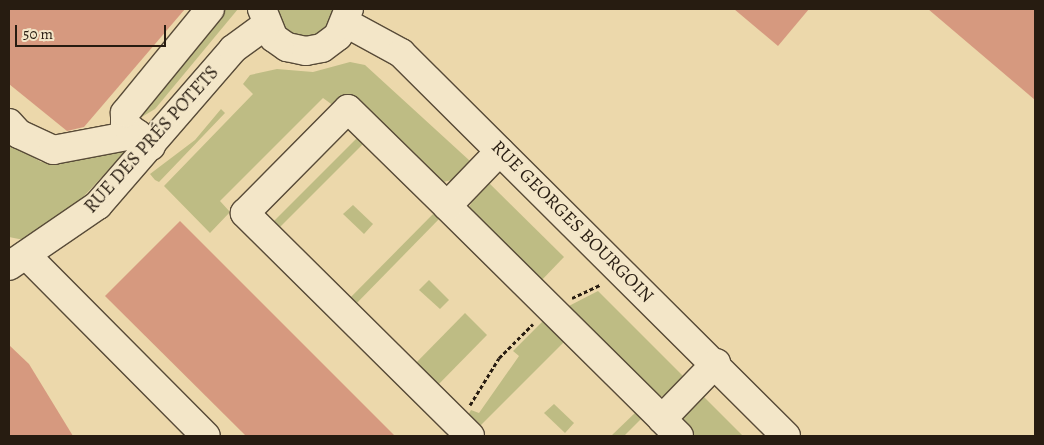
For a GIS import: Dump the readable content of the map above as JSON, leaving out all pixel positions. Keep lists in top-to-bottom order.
{
  "streets": {
    "street": ["RUE DES PRÉS POTETS", "RUE GEORGES BOURGOIN"]
  },
  "scale_bar": "50 m"
}
